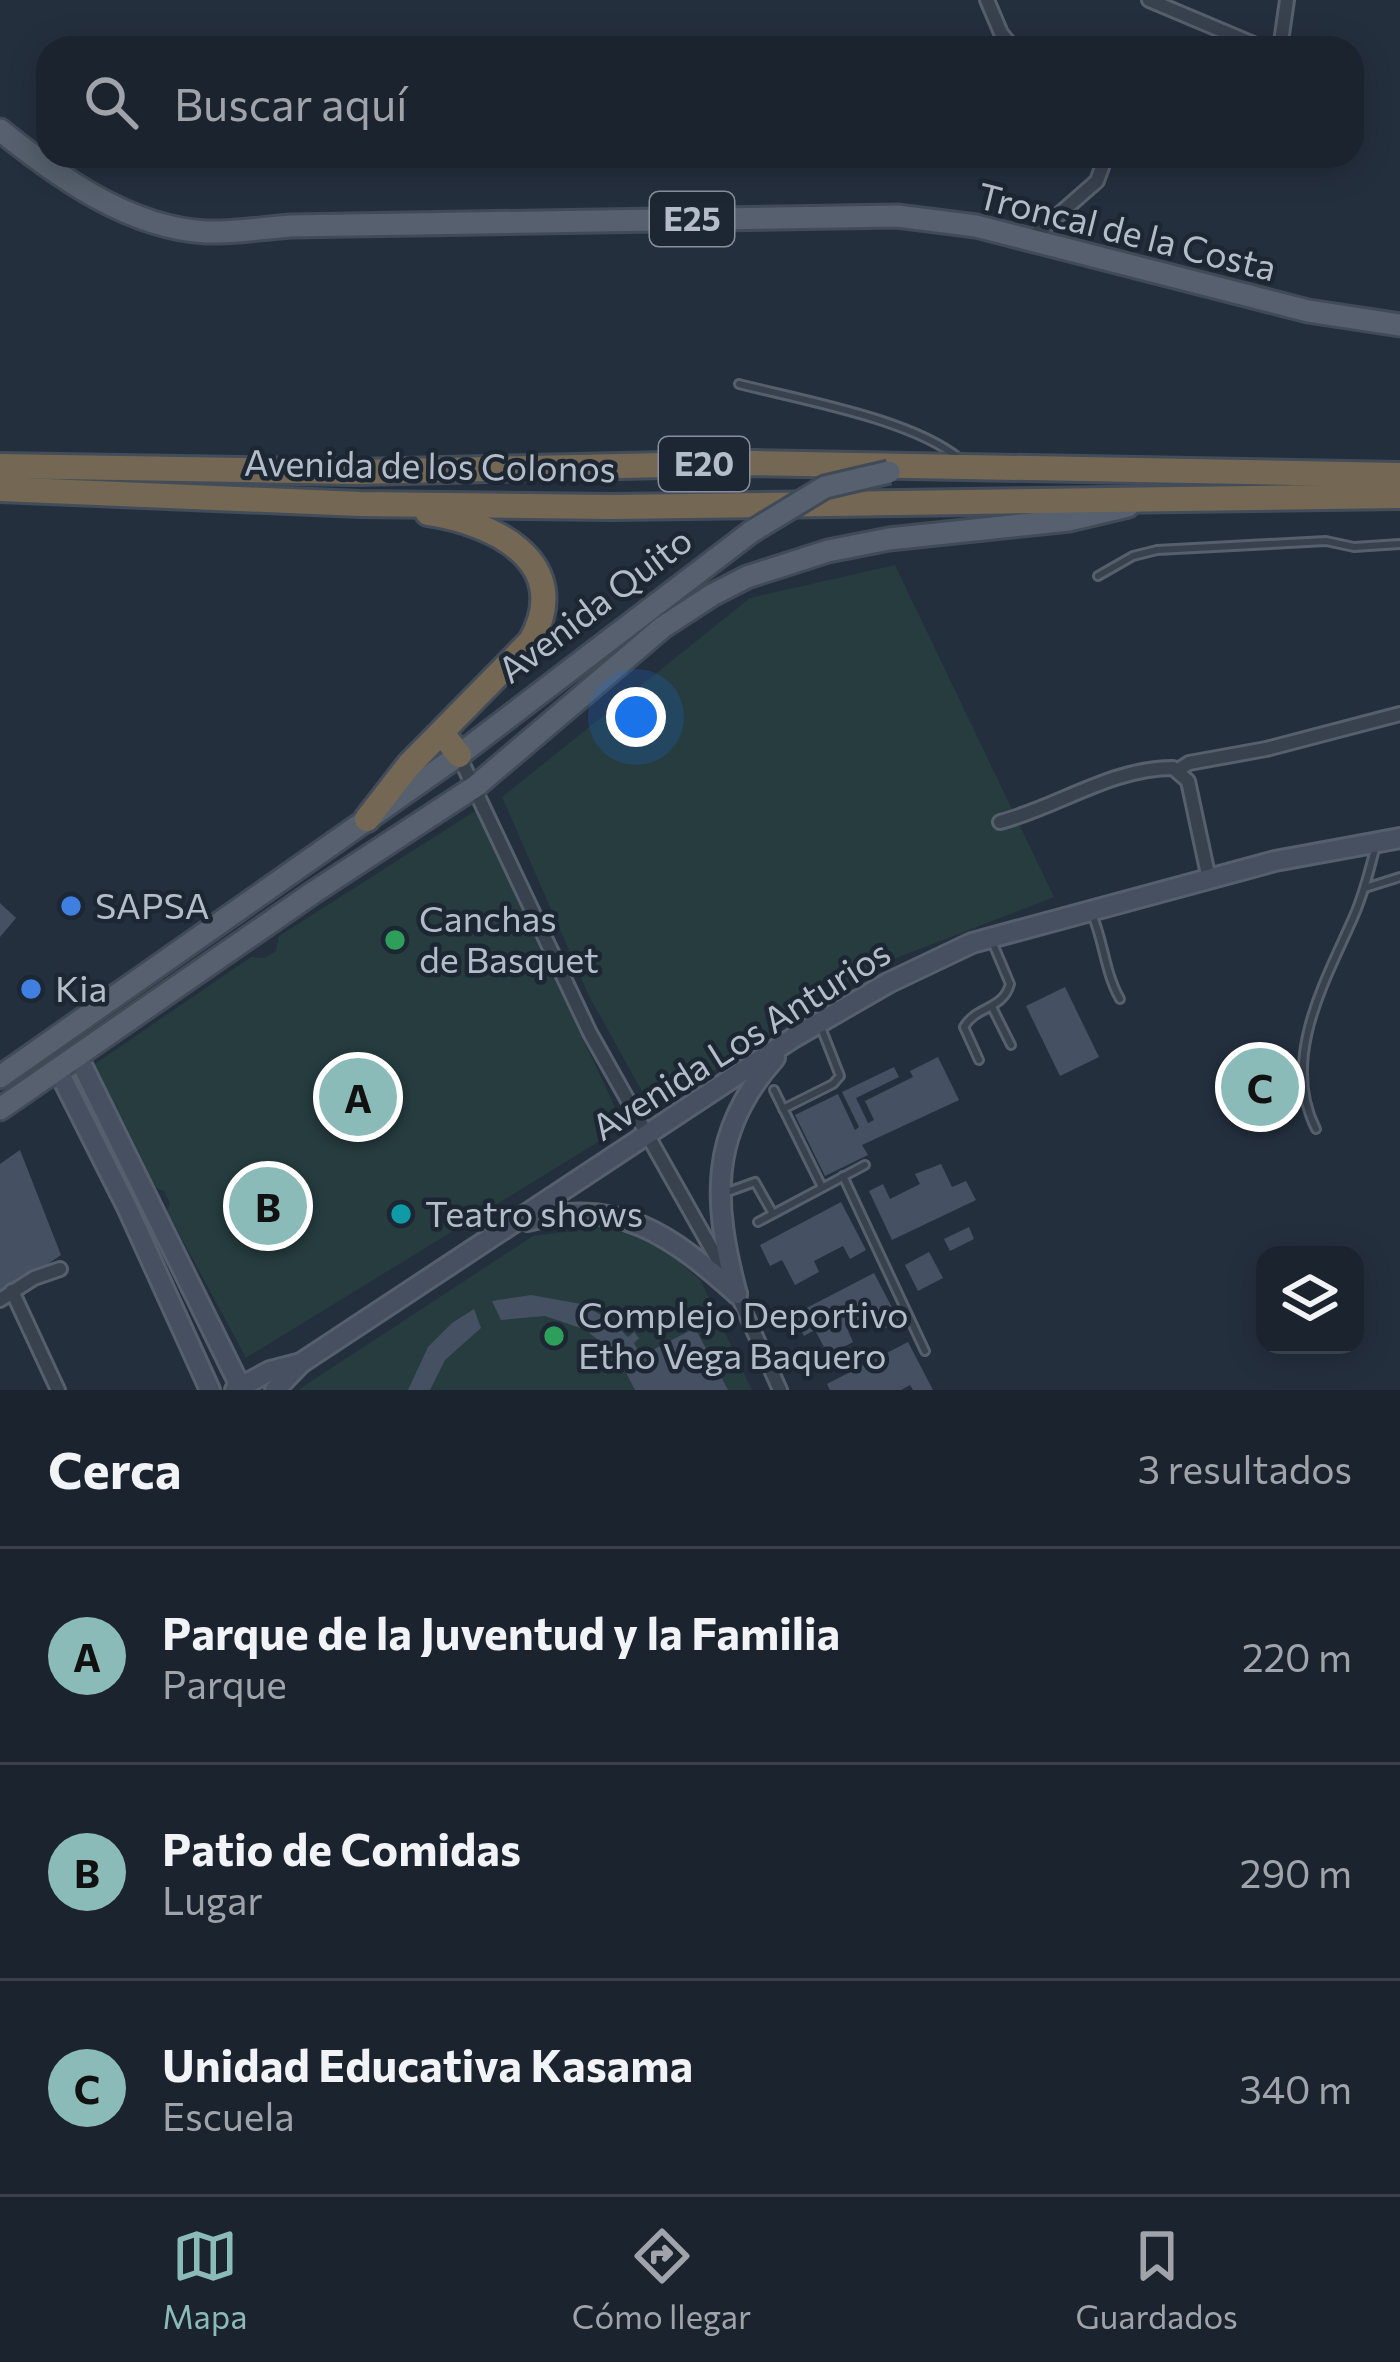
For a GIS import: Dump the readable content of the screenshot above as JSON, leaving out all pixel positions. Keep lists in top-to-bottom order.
{
  "streets": {
    "highway": ["E20", "Avenida de los Colonos", "Avenida Quito"],
    "main road": ["E25", "Troncal de la Costa"],
    "street": ["Avenida Los Anturios"]
  },
  "crossings": [
    ["Avenida de los Colonos", "Avenida Quito"]
  ],
  "places": [
    "SAPSA",
    "Canchas de Basquet",
    "Kia",
    "Teatro shows",
    "Complejo Deportivo Etho Vega Baquero"
  ],
  "page": {
    "search": "Buscar aquí",
    "pins": ["C", "A", "B"],
    "heading": ["Cerca", "3 resultados"],
    "list": [
      {
        "mark": "A",
        "name": "Parque de la Juventud y la Familia",
        "note": "Parque",
        "value": "220 m"
      },
      {
        "mark": "B",
        "name": "Patio de Comidas",
        "note": "Lugar",
        "value": "290 m"
      },
      {
        "mark": "C",
        "name": "Unidad Educativa Kasama",
        "note": "Escuela",
        "value": "340 m"
      }
    ],
    "nav": ["Mapa", "Cómo llegar", "Guardados"]
  }
}
